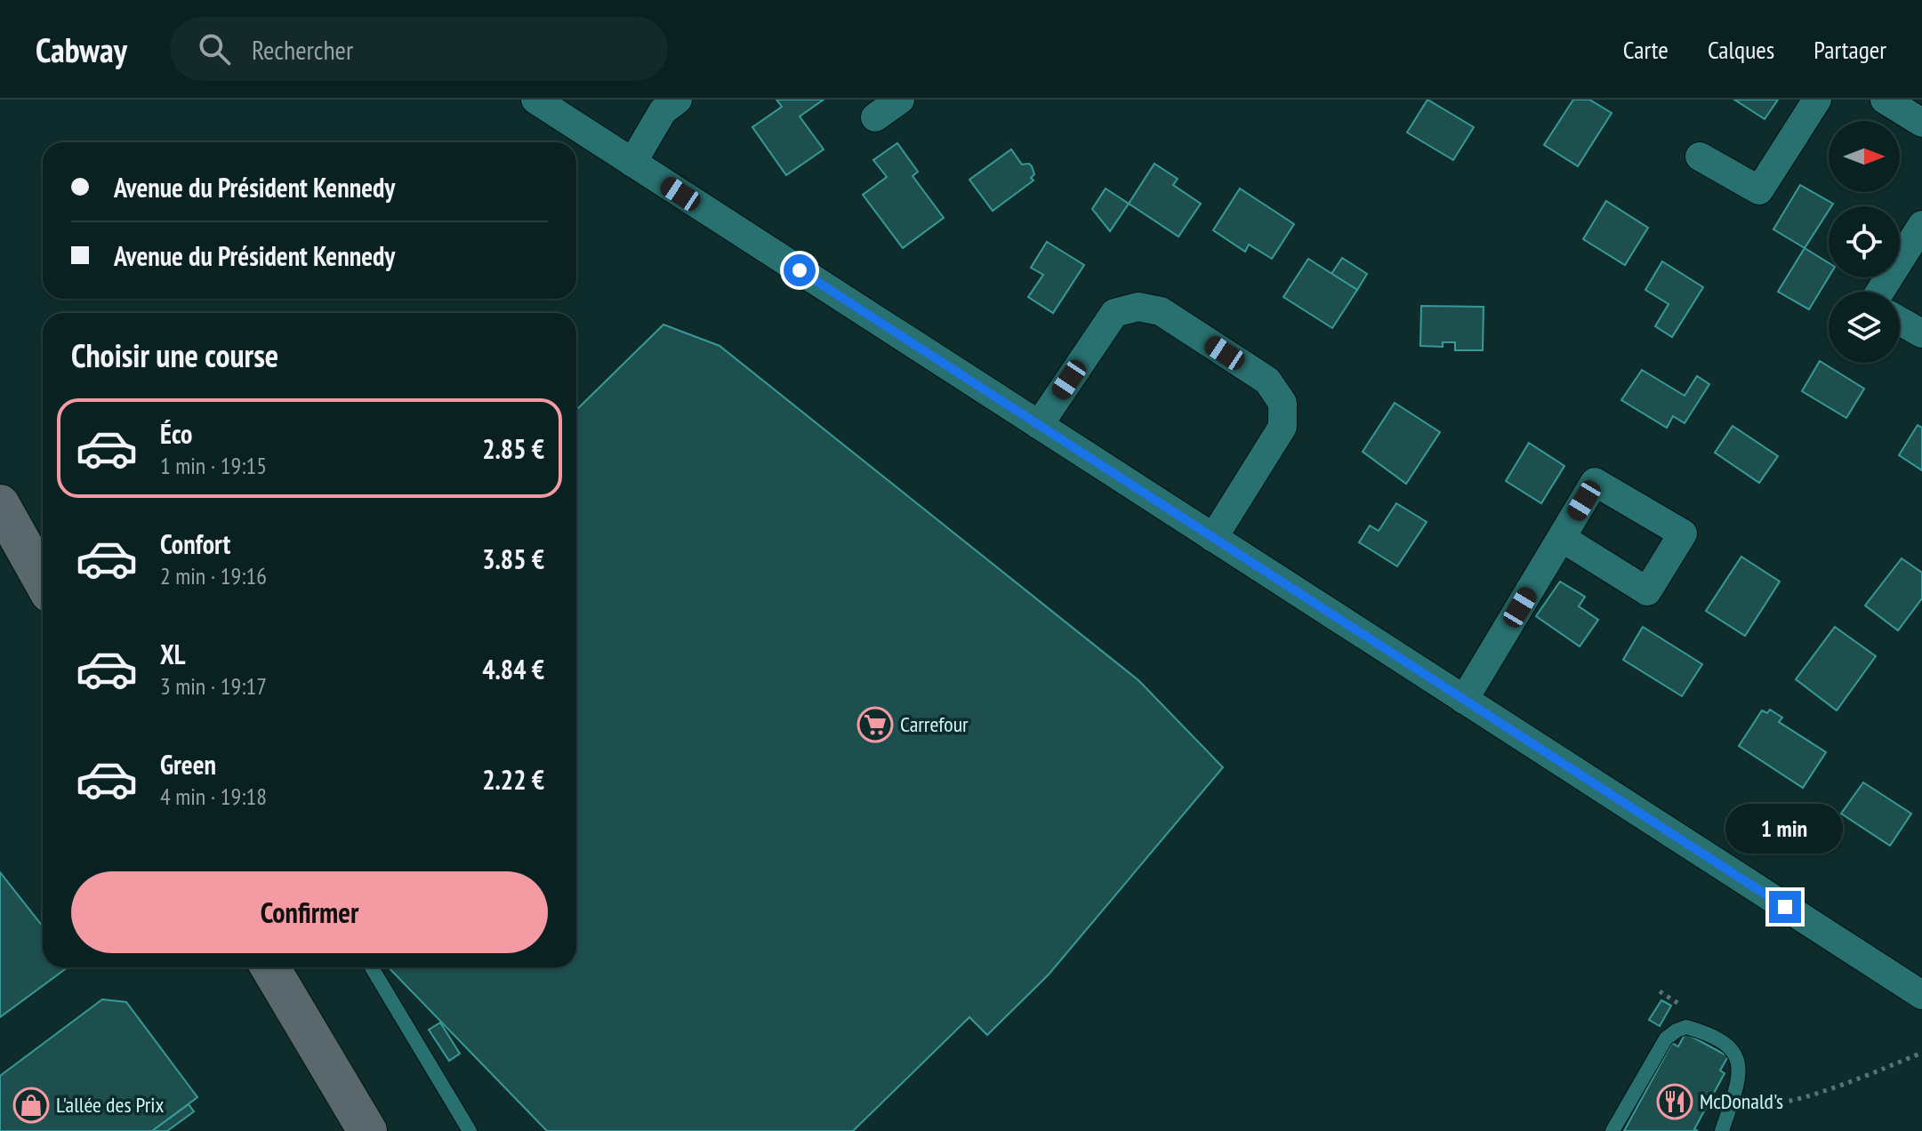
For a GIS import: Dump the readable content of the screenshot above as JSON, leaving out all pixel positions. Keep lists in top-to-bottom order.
{
  "places": {
    "supermarket": ["Carrefour"],
    "restaurant": ["McDonald's"],
    "shop": ["L'allée des Prix"]
  },
  "north": "right",
  "page": {
    "header": "Cabway",
    "search": "Rechercher",
    "nav": ["Carte", "Calques", "Partager"],
    "banner": ["Avenue du Président Kennedy", "Avenue du Président Kennedy"],
    "heading": "Choisir une course",
    "list": [
      {
        "name": "Éco",
        "note": "1 min · 19:15",
        "value": "2.85 €"
      },
      {
        "name": "Confort",
        "note": "2 min · 19:16",
        "value": "3.85 €"
      },
      {
        "name": "XL",
        "note": "3 min · 19:17",
        "value": "4.84 €"
      },
      {
        "name": "Green",
        "note": "4 min · 19:18",
        "value": "2.22 €"
      }
    ],
    "bubble": "1 min",
    "buttons": "Confirmer"
  }
}
